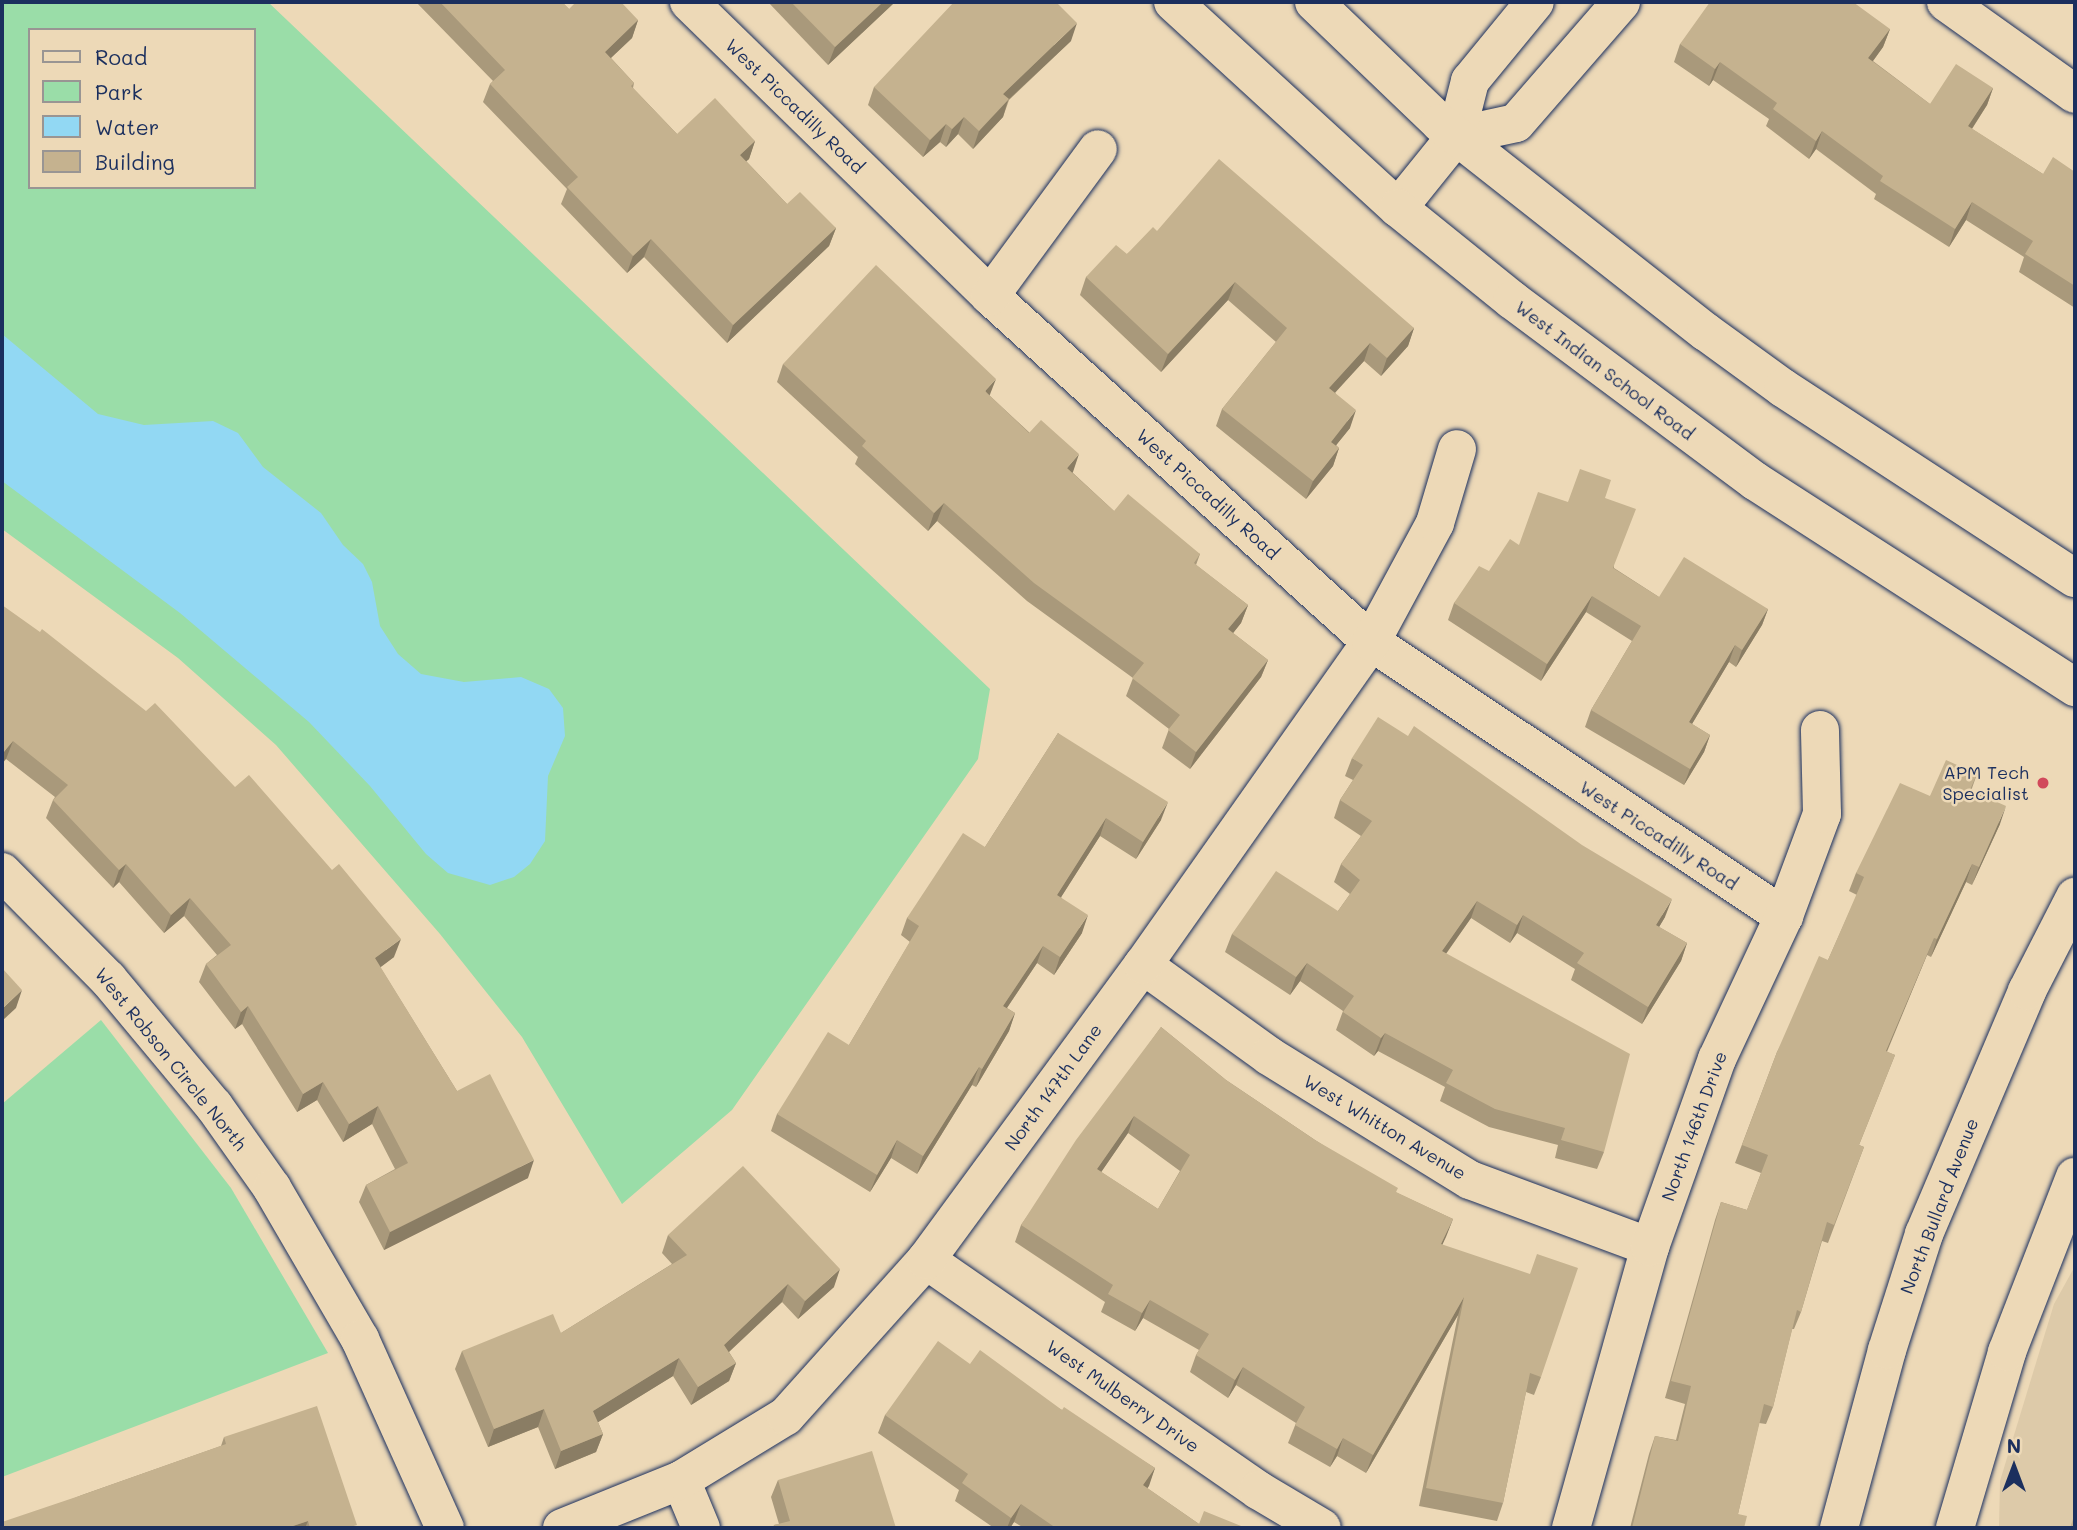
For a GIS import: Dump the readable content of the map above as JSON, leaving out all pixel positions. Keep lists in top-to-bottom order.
{
  "streets": {
    "street": [
      "West Piccadilly Road",
      "West Indian School Road",
      "West Robson Circle North",
      "North 147th Lane",
      "North 146th Drive",
      "West Whitton Avenue",
      "North Bullard Avenue",
      "West Mulberry Drive"
    ]
  },
  "crossings": [
    ["West Piccadilly Road", "North 147th Lane"],
    ["West Piccadilly Road", "North 146th Drive"],
    ["North 147th Lane", "West Whitton Avenue"],
    ["North 147th Lane", "West Mulberry Drive"],
    ["North 146th Drive", "West Whitton Avenue"]
  ],
  "places": ["APM Tech Specialist"],
  "legend": [
    "Road",
    "Park",
    "Water",
    "Building"
  ],
  "north": "top"
}
